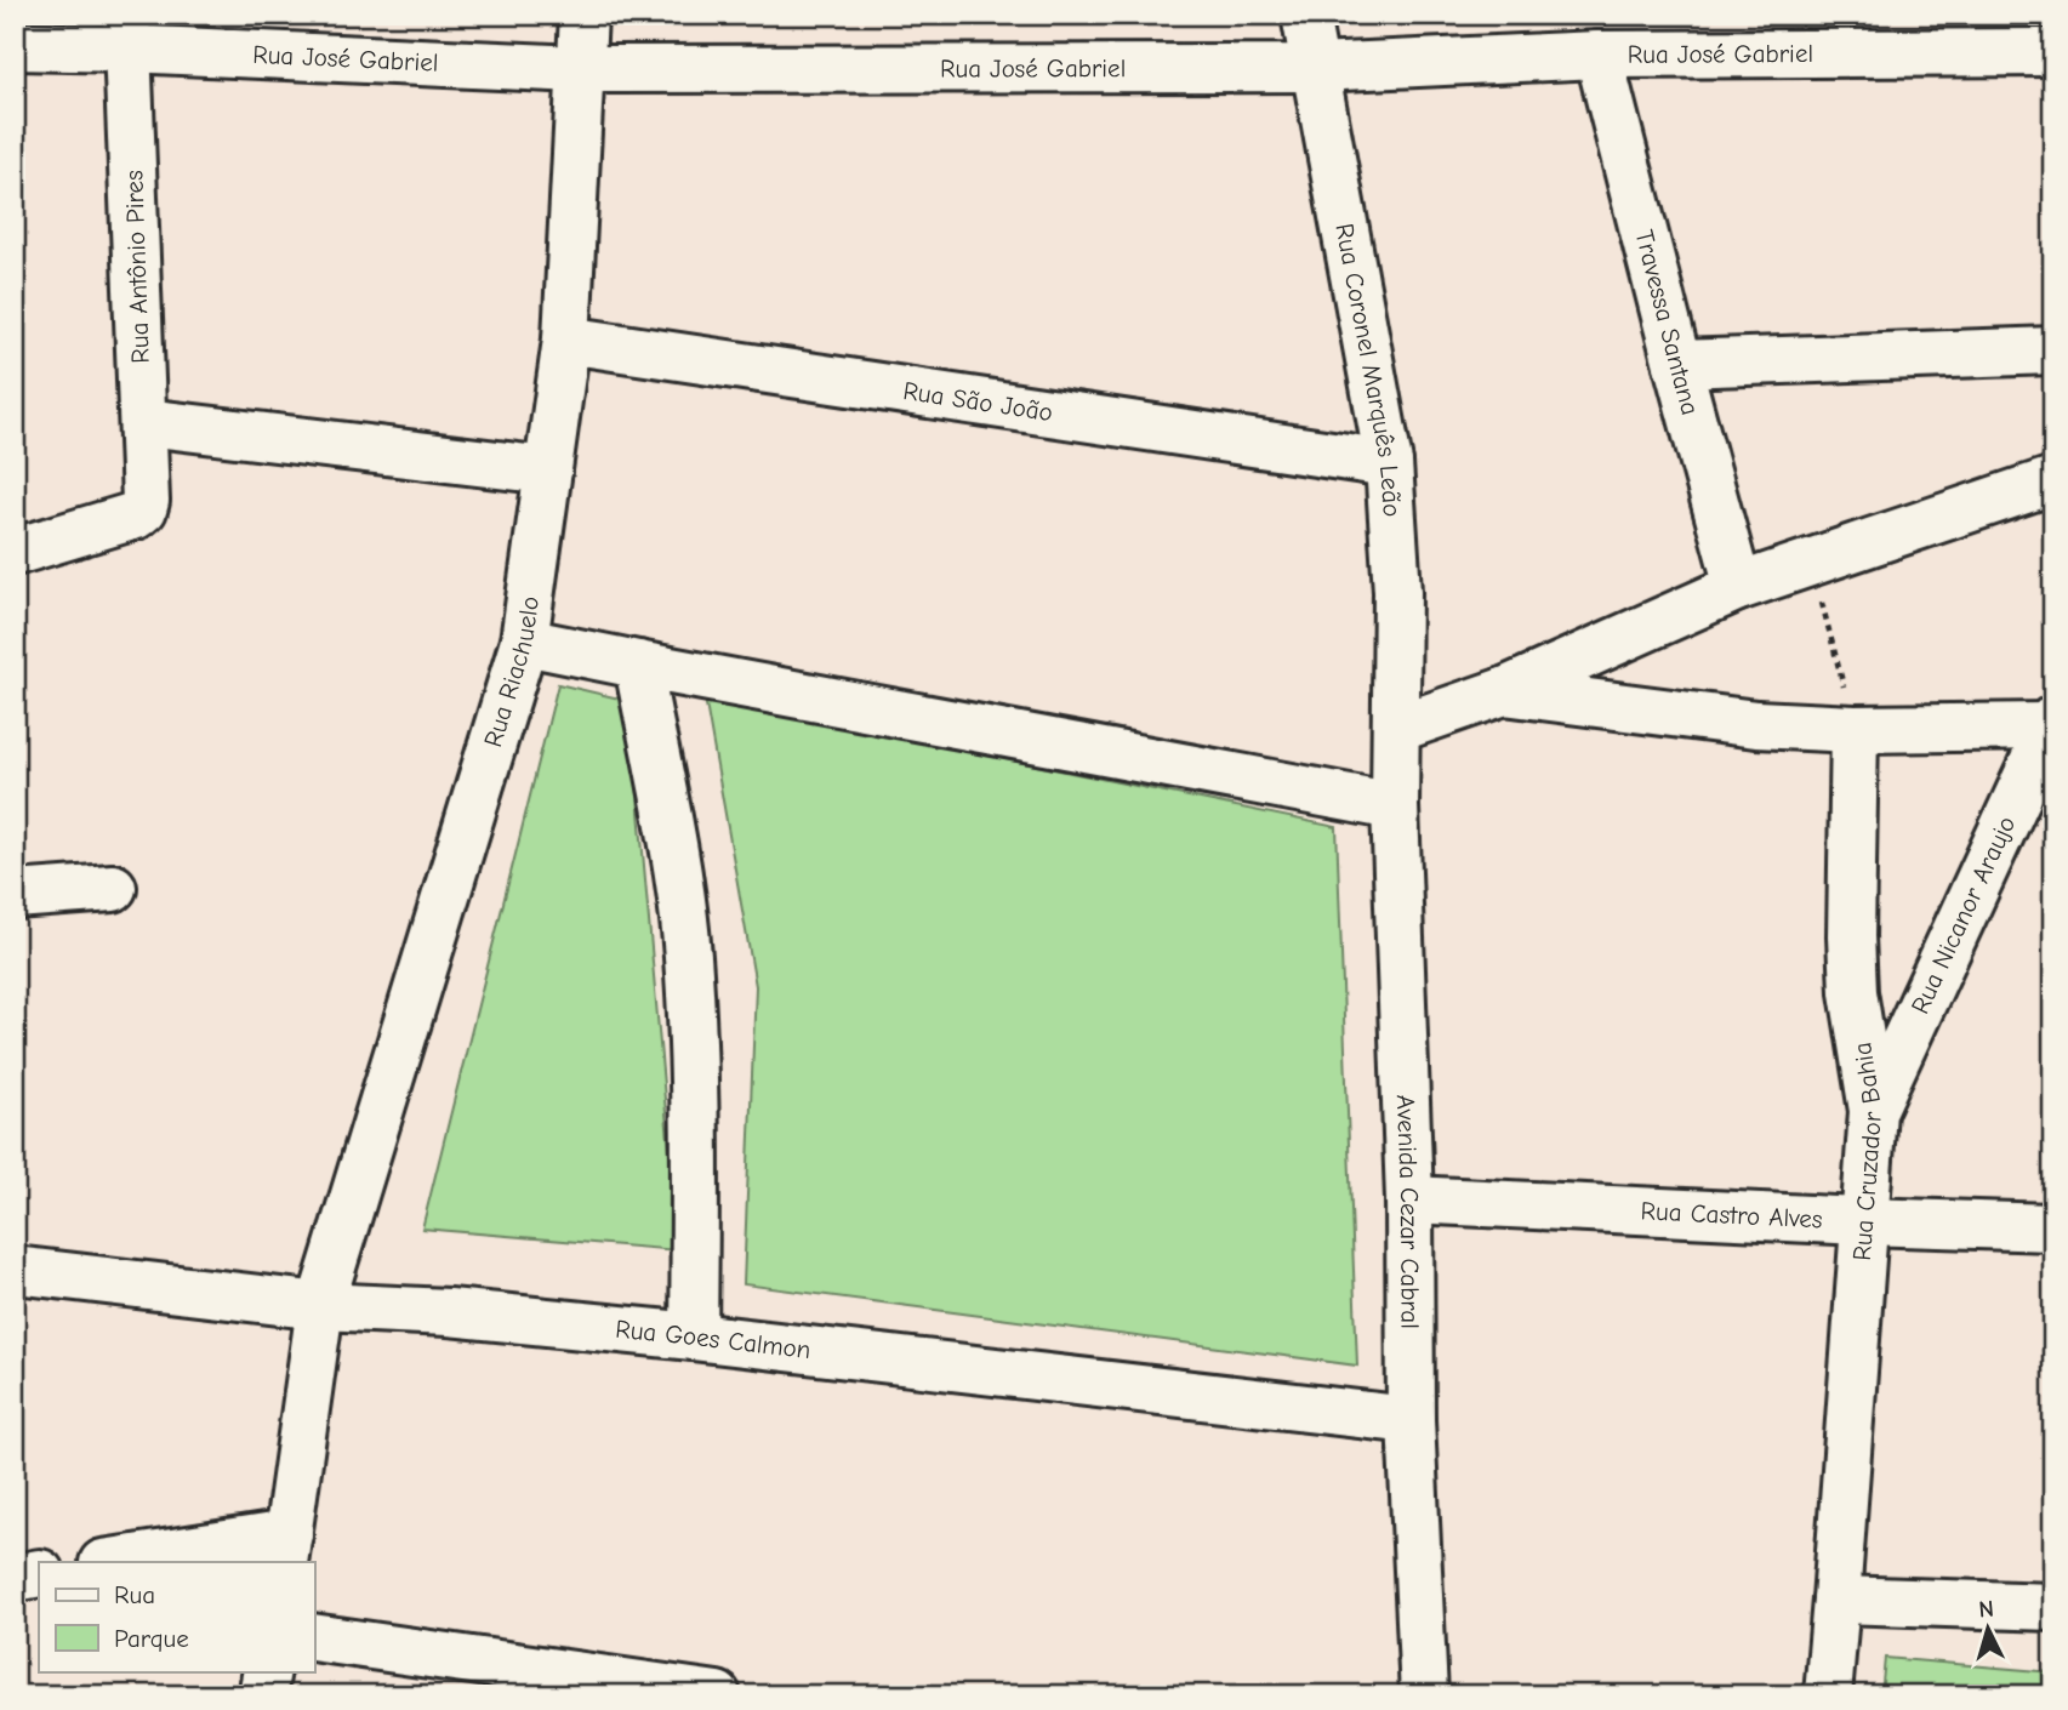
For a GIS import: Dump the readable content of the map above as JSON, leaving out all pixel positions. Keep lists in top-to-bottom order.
{
  "streets": {
    "street": [
      "Rua José Gabriel",
      "Rua Antônio Pires",
      "Travessa Santana",
      "Rua Coronel Marquês Leão",
      "Rua São João",
      "Rua Riachuelo",
      "Rua Nicanor Araujo",
      "Rua Cruzador Bahia",
      "Avenida Cezar Cabral",
      "Rua Castro Alves",
      "Rua Goes Calmon"
    ]
  },
  "crossings": [
    ["Rua José Gabriel", "Rua Antônio Pires"],
    ["Rua José Gabriel", "Travessa Santana"],
    ["Rua José Gabriel", "Rua Coronel Marquês Leão"],
    ["Rua José Gabriel", "Rua Riachuelo"],
    ["Rua Coronel Marquês Leão", "Rua São João"],
    ["Rua Coronel Marquês Leão", "Avenida Cezar Cabral"],
    ["Rua São João", "Rua Riachuelo"],
    ["Rua Riachuelo", "Rua Goes Calmon"],
    ["Rua Nicanor Araujo", "Rua Cruzador Bahia"],
    ["Rua Cruzador Bahia", "Rua Castro Alves"],
    ["Avenida Cezar Cabral", "Rua Castro Alves"],
    ["Avenida Cezar Cabral", "Rua Goes Calmon"]
  ],
  "legend": ["Rua", "Parque"],
  "north": "top"
}
